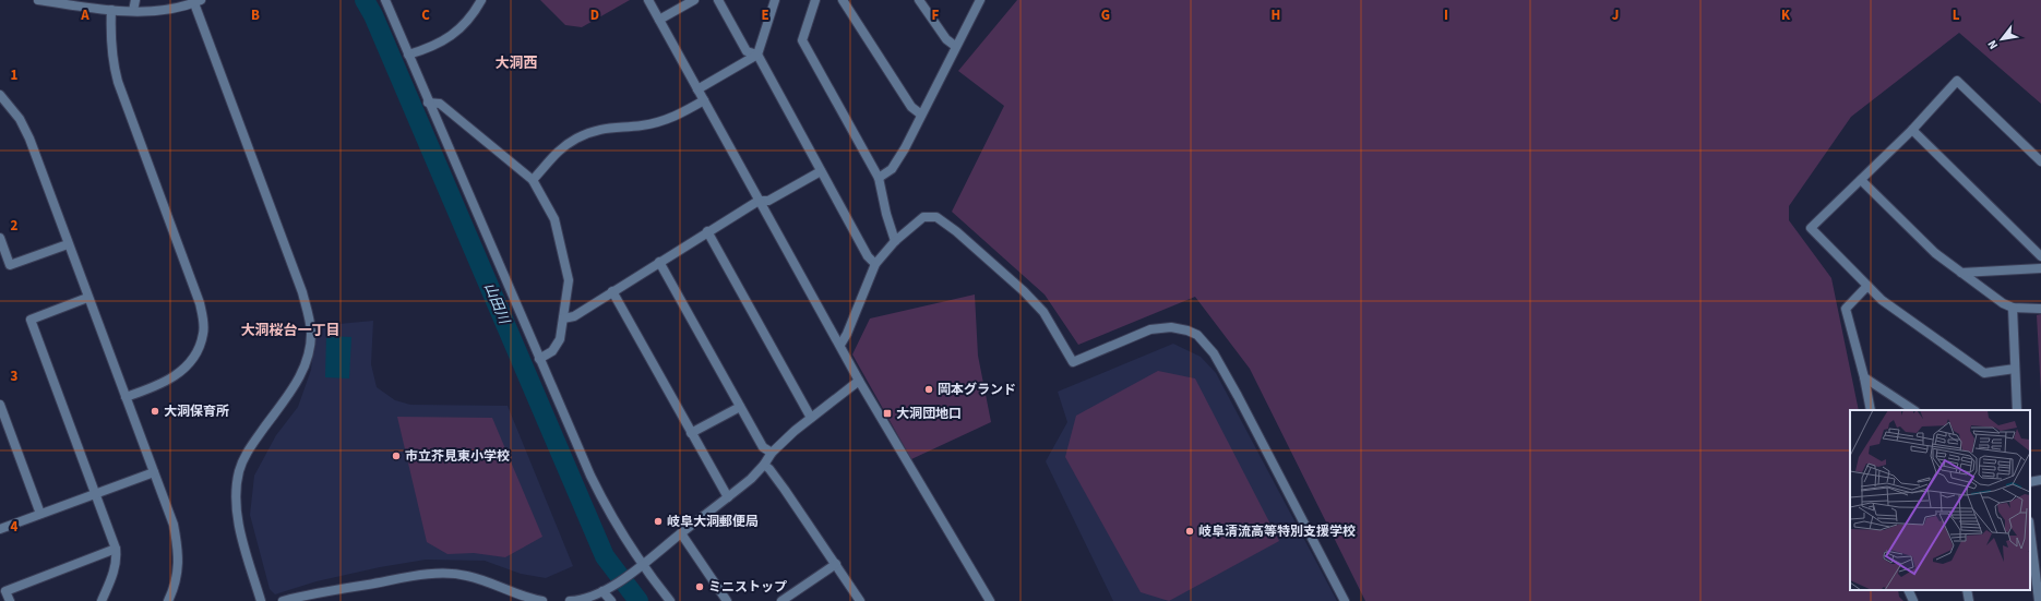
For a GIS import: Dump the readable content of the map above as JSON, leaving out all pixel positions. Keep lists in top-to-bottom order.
{
  "districts": ["大洞西", "大洞桜台一丁目"],
  "water": ["山田川"],
  "places": {
    "other": [
      "岡本グランド",
      "大洞保育所",
      "市立芥見東小学校",
      "岐阜大洞郵便局",
      "岐阜清流高等特別支援学校",
      "ミニストップ"
    ],
    "transit": ["大洞団地口"]
  },
  "north": "bottom left",
  "grid": {
    "columns": [
      "A",
      "B",
      "C",
      "D",
      "E",
      "F",
      "G",
      "H",
      "I",
      "J",
      "K",
      "L"
    ],
    "rows": [
      "1",
      "2",
      "3",
      "4"
    ]
  }
}
